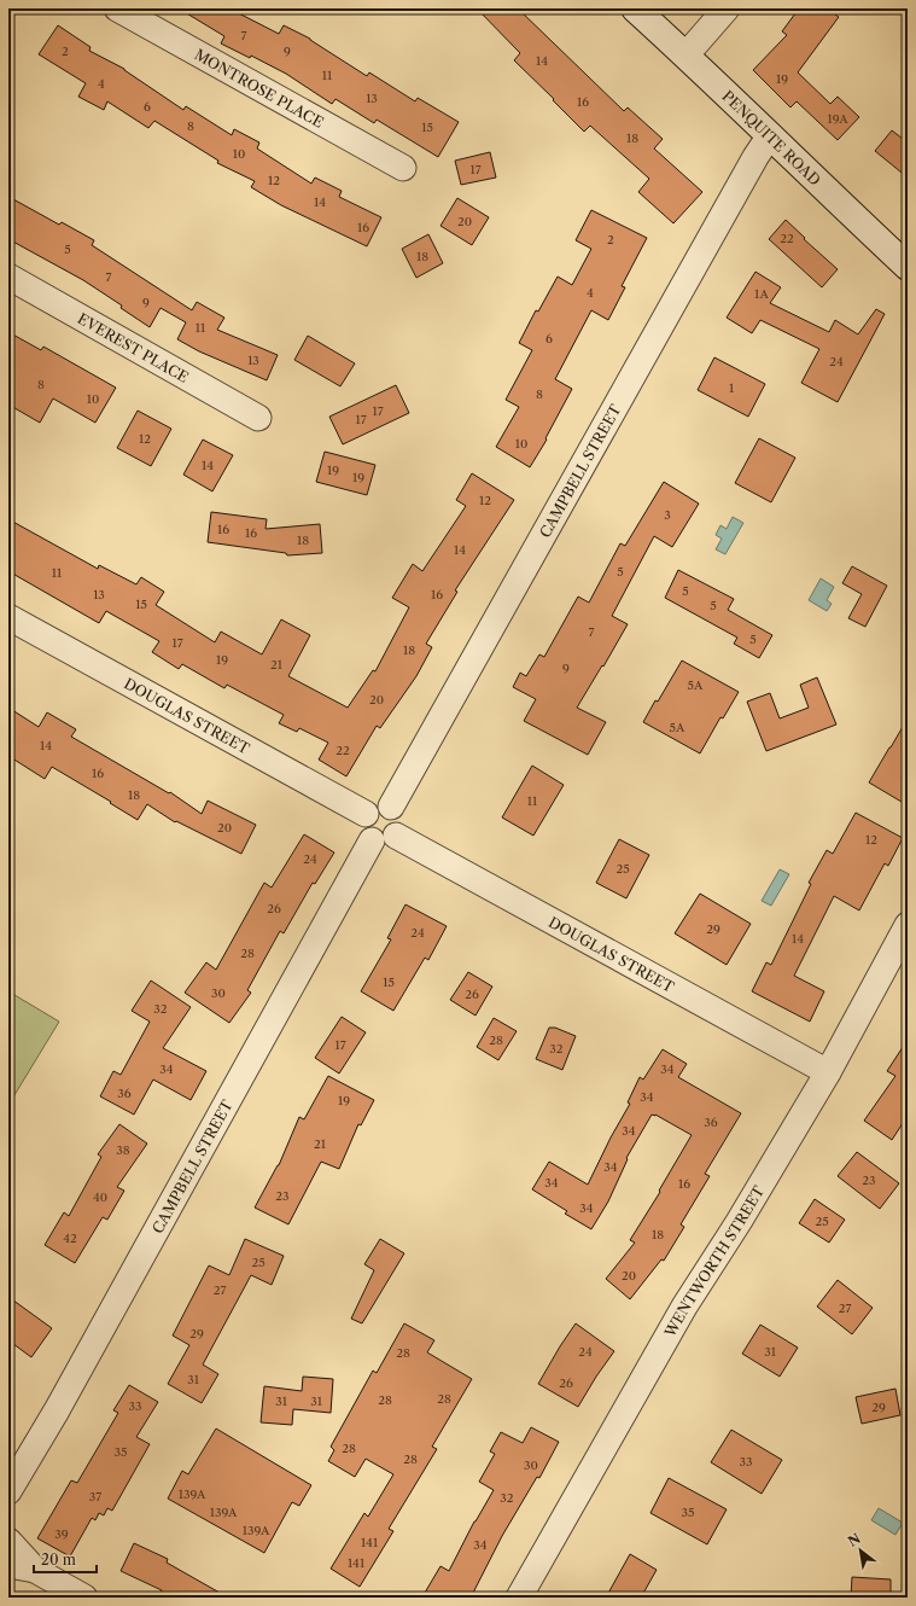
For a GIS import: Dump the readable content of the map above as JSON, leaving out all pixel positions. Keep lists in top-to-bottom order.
{
  "streets": {
    "street": [
      "MONTROSE PLACE",
      "PENQUITE ROAD",
      "EVEREST PLACE",
      "CAMPBELL STREET",
      "DOUGLAS STREET",
      "WENTWORTH STREET"
    ]
  },
  "crossings": [
    ["PENQUITE ROAD", "CAMPBELL STREET"],
    ["CAMPBELL STREET", "DOUGLAS STREET"],
    ["DOUGLAS STREET", "WENTWORTH STREET"]
  ],
  "house_numbers": [
    "7",
    "2",
    "9",
    "14",
    "11",
    "19",
    "4",
    "13",
    "16",
    "6",
    "19A",
    "8",
    "15",
    "18",
    "10",
    "17",
    "12",
    "14",
    "20",
    "16",
    "22",
    "2",
    "5",
    "18",
    "7",
    "4",
    "1A",
    "9",
    "11",
    "6",
    "13",
    "24",
    "8",
    "1",
    "8",
    "10",
    "17",
    "17",
    "12",
    "10",
    "14",
    "19",
    "19",
    "12",
    "3",
    "16",
    "16",
    "18",
    "14",
    "5",
    "11",
    "5",
    "13",
    "16",
    "15",
    "5",
    "7",
    "5",
    "17",
    "18",
    "19",
    "21",
    "9",
    "5A",
    "20",
    "5A",
    "14",
    "22",
    "16",
    "18",
    "11",
    "20",
    "12",
    "24",
    "25",
    "26",
    "29",
    "24",
    "14",
    "28",
    "15",
    "30",
    "26",
    "32",
    "28",
    "17",
    "32",
    "34",
    "34",
    "36",
    "34",
    "19",
    "36",
    "34",
    "21",
    "38",
    "34",
    "23",
    "34",
    "16",
    "23",
    "40",
    "34",
    "25",
    "18",
    "42",
    "25",
    "20",
    "27",
    "27",
    "29",
    "24",
    "31",
    "28",
    "31",
    "26",
    "28",
    "28",
    "31",
    "31",
    "33",
    "29",
    "28",
    "35",
    "28",
    "33",
    "30",
    "139A",
    "37",
    "32",
    "139A",
    "35",
    "139A",
    "39",
    "141",
    "34",
    "141"
  ],
  "scale_bar": "20 m",
  "north": "top left"
}
